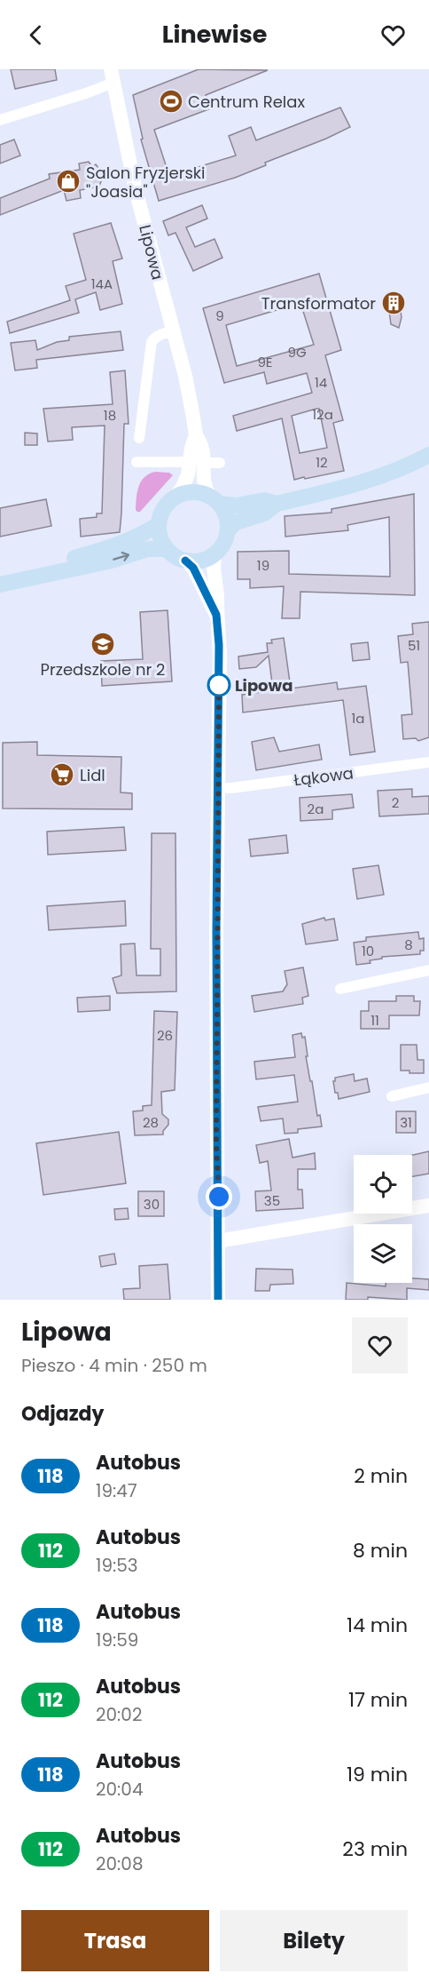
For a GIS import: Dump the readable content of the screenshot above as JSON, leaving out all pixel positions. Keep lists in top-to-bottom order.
{
  "streets": {
    "street": ["Lipowa", "Łąkowa"]
  },
  "places": {
    "sports": ["Centrum Relax"],
    "shop": ["Salon Fryzjerski \"Joasia\""],
    "building": ["Transformator"],
    "school or university": ["Przedszkole nr 2"],
    "other": ["Lipowa"],
    "supermarket": ["Lidl"]
  },
  "lines": ["bus line 118"],
  "house_numbers": [
    "14A",
    "9",
    "9G",
    "9E",
    "14",
    "12a",
    "18",
    "12",
    "19",
    "51",
    "1a",
    "2",
    "2a",
    "8",
    "10",
    "11",
    "26",
    "28",
    "31",
    "35",
    "30"
  ],
  "page": {
    "header": "Linewise",
    "heading": [
      ["Lipowa", "Pieszo · 4 min · 250 m"],
      "Odjazdy"
    ],
    "list": [
      {
        "mark": "118",
        "name": "Autobus",
        "note": "19:47",
        "value": "2 min"
      },
      {
        "mark": "112",
        "name": "Autobus",
        "note": "19:53",
        "value": "8 min"
      },
      {
        "mark": "118",
        "name": "Autobus",
        "note": "19:59",
        "value": "14 min"
      },
      {
        "mark": "112",
        "name": "Autobus",
        "note": "20:02",
        "value": "17 min"
      },
      {
        "mark": "118",
        "name": "Autobus",
        "note": "20:04",
        "value": "19 min"
      },
      {
        "mark": "112",
        "name": "Autobus",
        "note": "20:08",
        "value": "23 min"
      }
    ],
    "buttons": ["Trasa", "Bilety"]
  }
}
